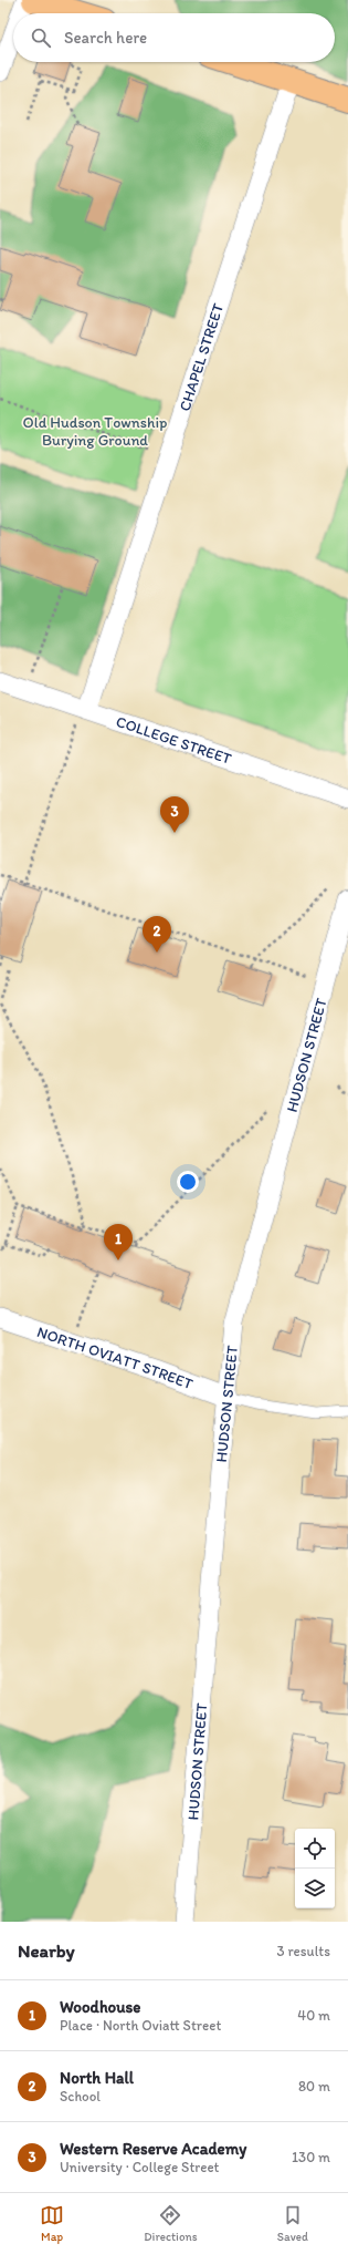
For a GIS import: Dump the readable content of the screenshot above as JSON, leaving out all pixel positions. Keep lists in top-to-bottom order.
{
  "streets": {
    "street": [
      "CHAPEL STREET",
      "COLLEGE STREET",
      "HUDSON STREET",
      "NORTH OVIATT STREET"
    ]
  },
  "crossings": [
    ["CHAPEL STREET", "COLLEGE STREET"],
    ["HUDSON STREET", "NORTH OVIATT STREET"]
  ],
  "parks": ["Old Hudson Township Burying Ground"],
  "page": {
    "search": "Search here",
    "pins": ["3", "2", "1"],
    "heading": ["Nearby", "3 results"],
    "list": [
      {
        "mark": "1",
        "name": "Woodhouse",
        "note": "Place · North Oviatt Street",
        "value": "40 m"
      },
      {
        "mark": "2",
        "name": "North Hall",
        "note": "School",
        "value": "80 m"
      },
      {
        "mark": "3",
        "name": "Western Reserve Academy",
        "note": "University · College Street",
        "value": "130 m"
      }
    ],
    "nav": ["Map", "Directions", "Saved"]
  }
}
